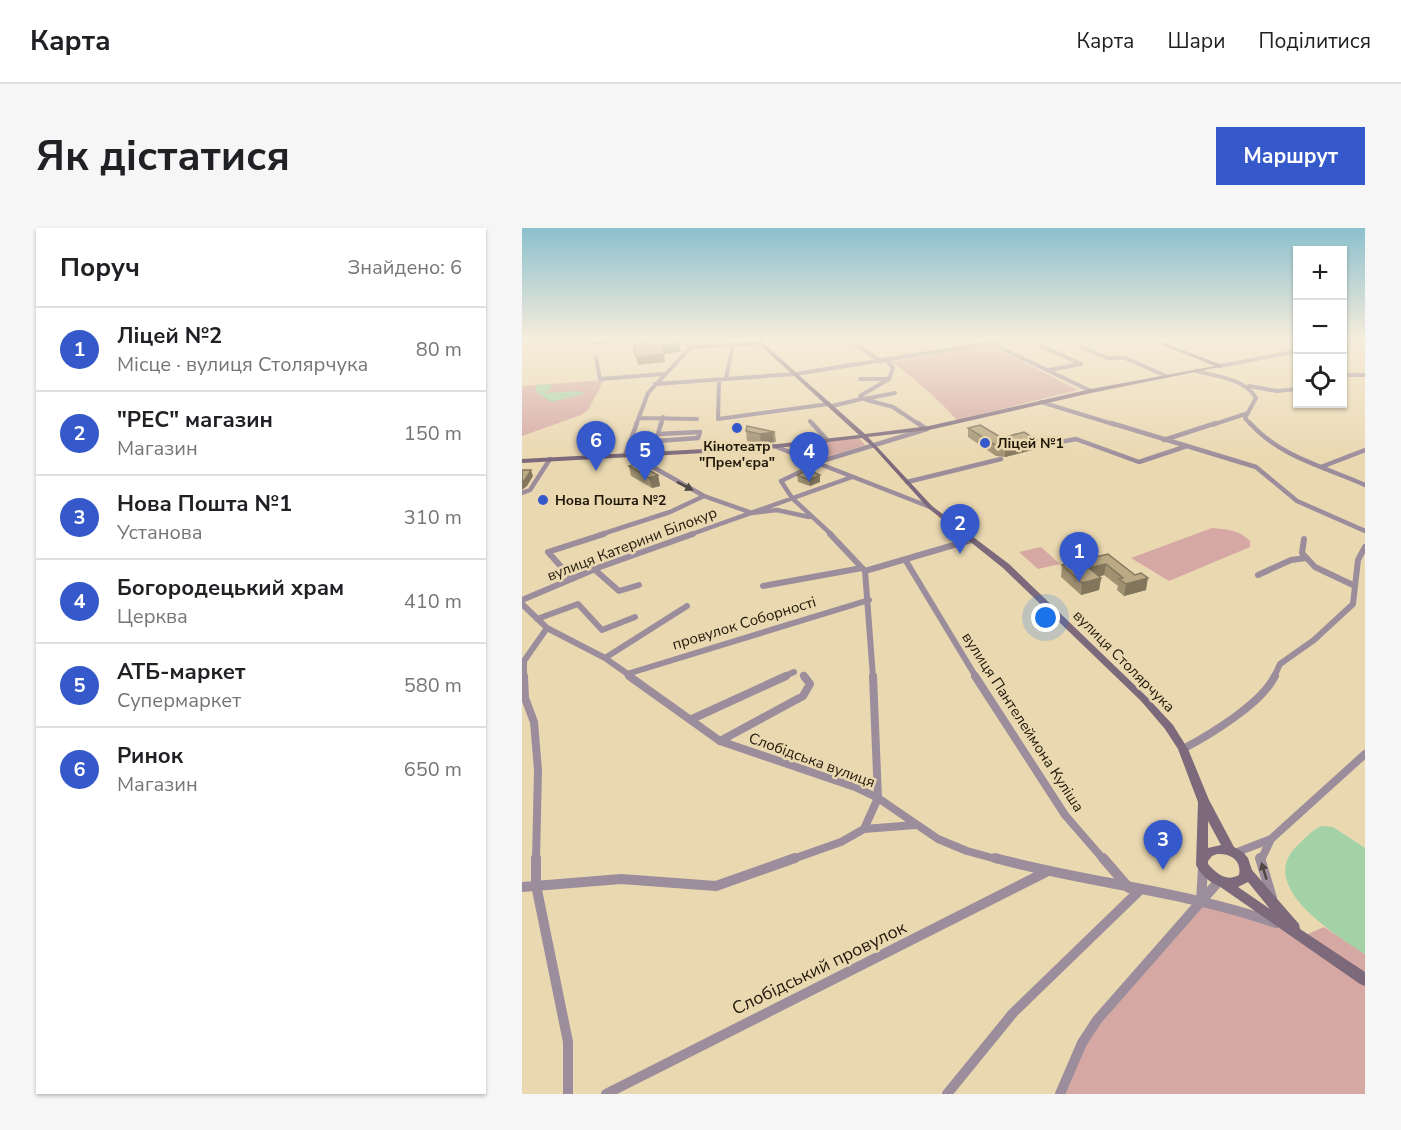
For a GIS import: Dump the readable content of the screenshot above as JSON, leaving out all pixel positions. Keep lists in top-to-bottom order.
{
  "streets": {
    "main road": ["вулиця Столярчука"],
    "street": [
      "вулиця Катерини Білокур",
      "провулок Соборності",
      "вулиця Пантелеймона Куліша",
      "Слобідська вулиця",
      "Слобідський провулок"
    ]
  },
  "crossings": [
    ["вулиця Катерини Білокур", "Слобідська вулиця"],
    ["провулок Соборності", "Слобідська вулиця"],
    ["вулиця Пантелеймона Куліша", "Слобідська вулиця"],
    ["Слобідська вулиця", "Слобідський провулок"]
  ],
  "places": ["Кінотеатр \"Прем'єра\"", "Ліцей №1", "Нова Пошта №2"],
  "page": {
    "header": "Карта",
    "nav": ["Карта", "Шари", "Поділитися"],
    "buttons": "Маршрут",
    "title": "Як дістатися",
    "heading": ["Поруч", "Знайдено: 6"],
    "map_buttons": ["+", "−"],
    "list": [
      {
        "mark": "1",
        "name": "Ліцей №2",
        "note": "Місце · вулиця Столярчука",
        "value": "80 m"
      },
      {
        "mark": "2",
        "name": "\"РЕС\" магазин",
        "note": "Магазин",
        "value": "150 m"
      },
      {
        "mark": "3",
        "name": "Нова Пошта №1",
        "note": "Установа",
        "value": "310 m"
      },
      {
        "mark": "4",
        "name": "Богородецький храм",
        "note": "Церква",
        "value": "410 m"
      },
      {
        "mark": "5",
        "name": "АТБ-маркет",
        "note": "Супермаркет",
        "value": "580 m"
      },
      {
        "mark": "6",
        "name": "Ринок",
        "note": "Магазин",
        "value": "650 m"
      }
    ],
    "pins": [
      "6",
      "5",
      "4",
      "2",
      "1",
      "3"
    ]
  }
}
